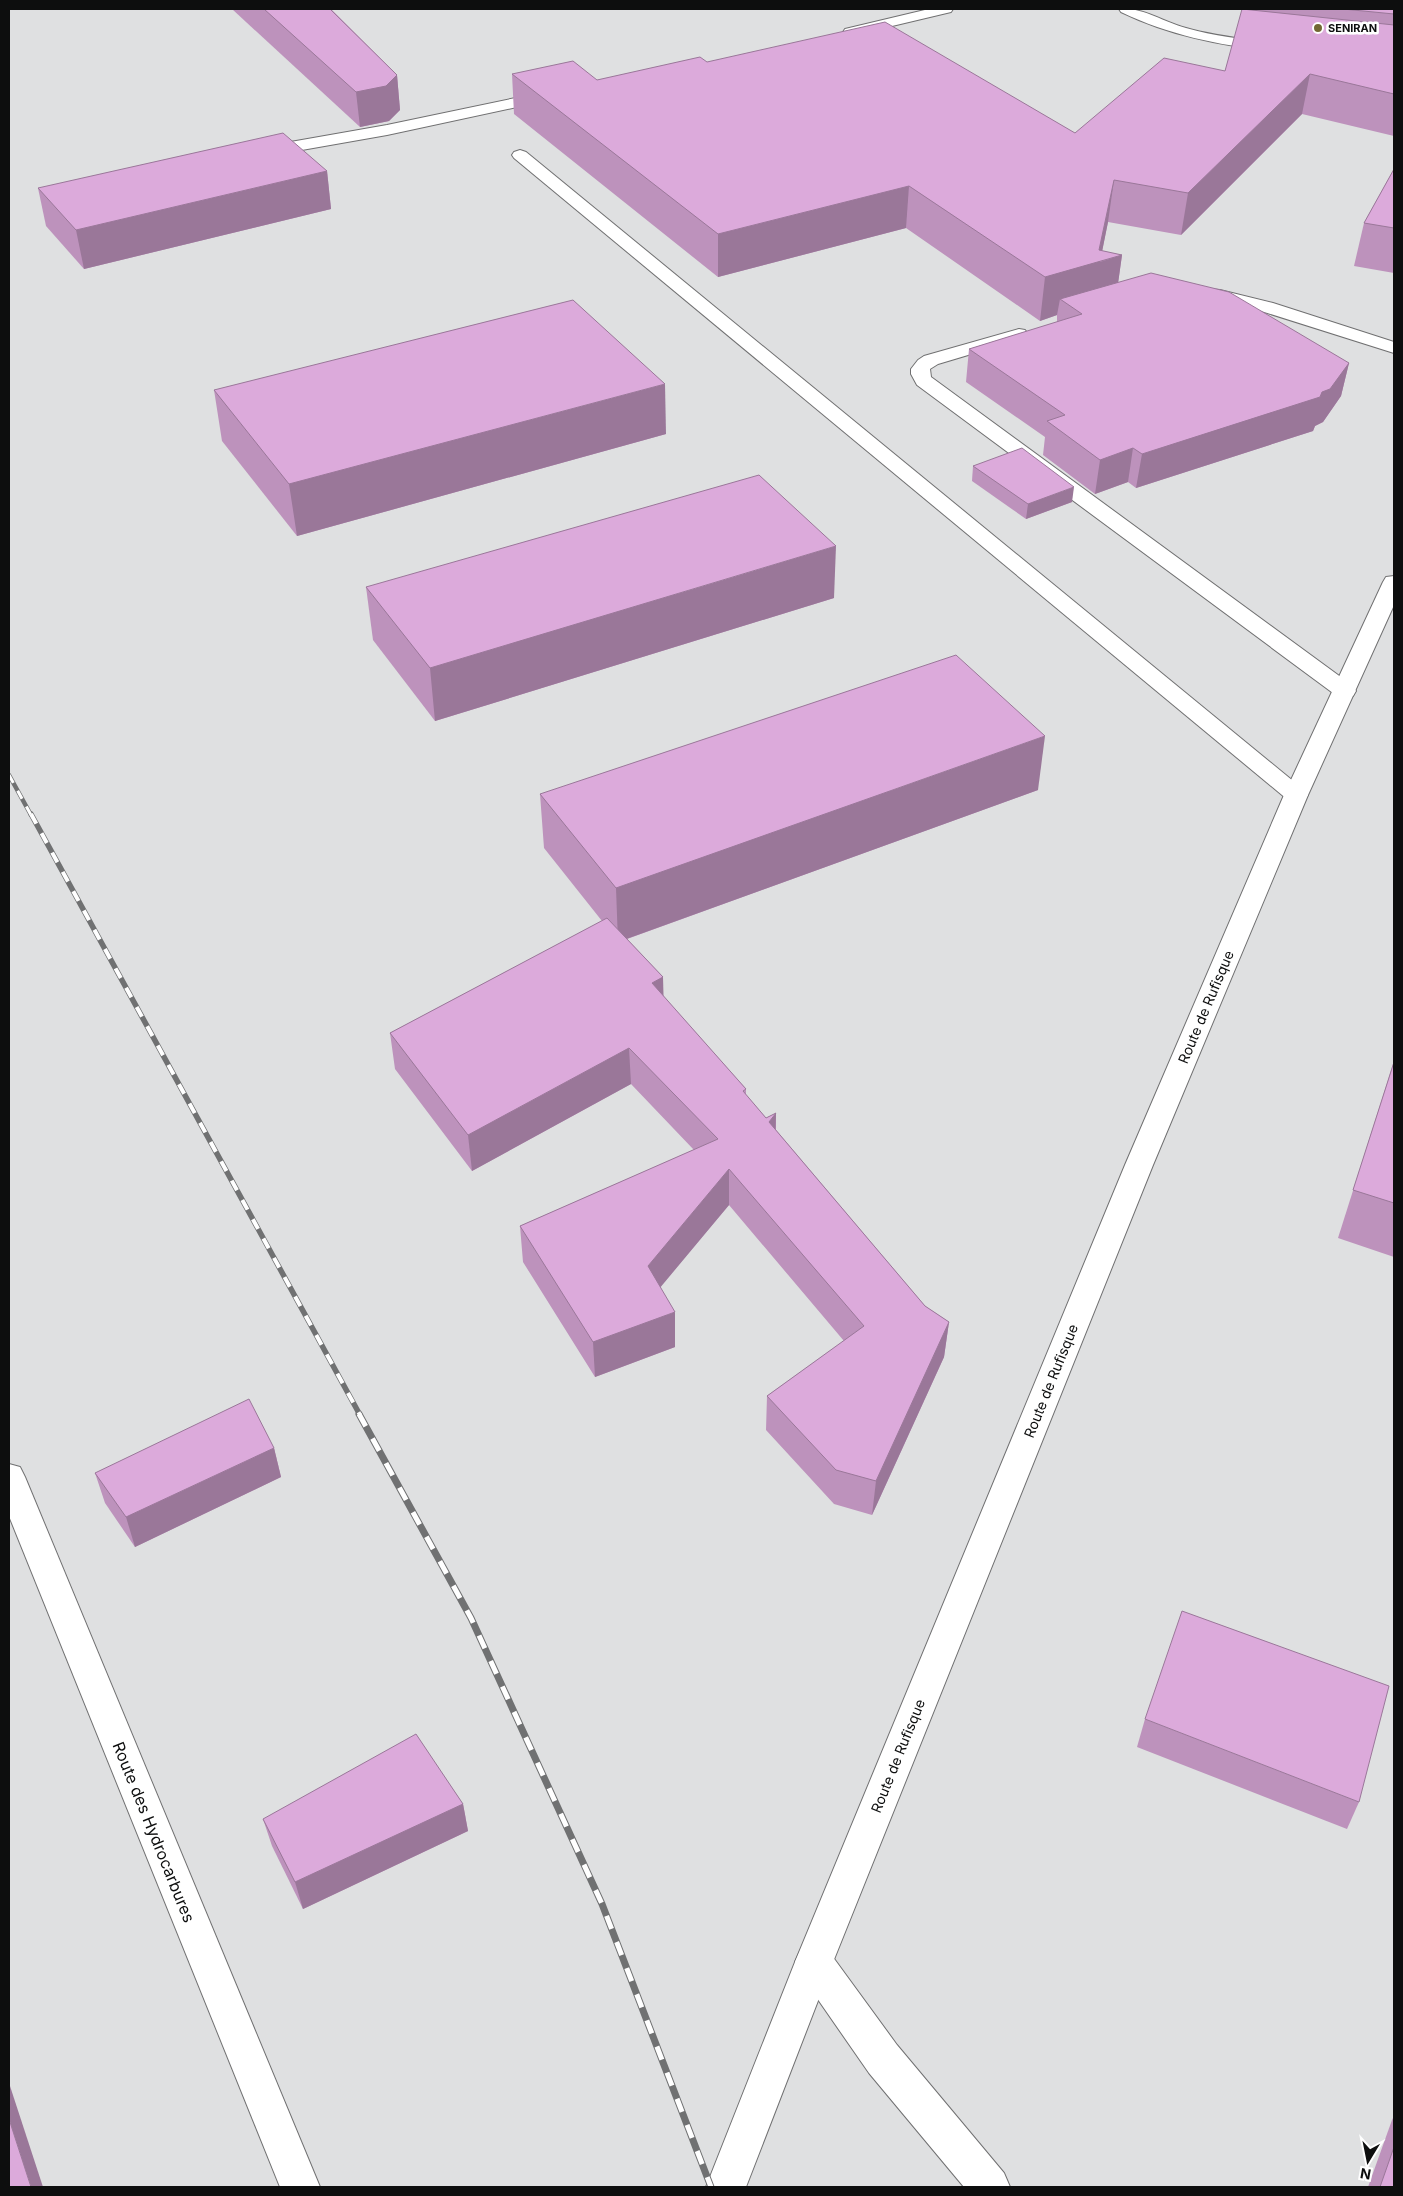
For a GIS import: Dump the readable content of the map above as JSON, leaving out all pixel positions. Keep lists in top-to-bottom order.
{
  "streets": {
    "main road": ["Route de Rufisque", "Route des Hydrocarbures"]
  },
  "places": ["SENIRAN"],
  "north": "bottom"
}
